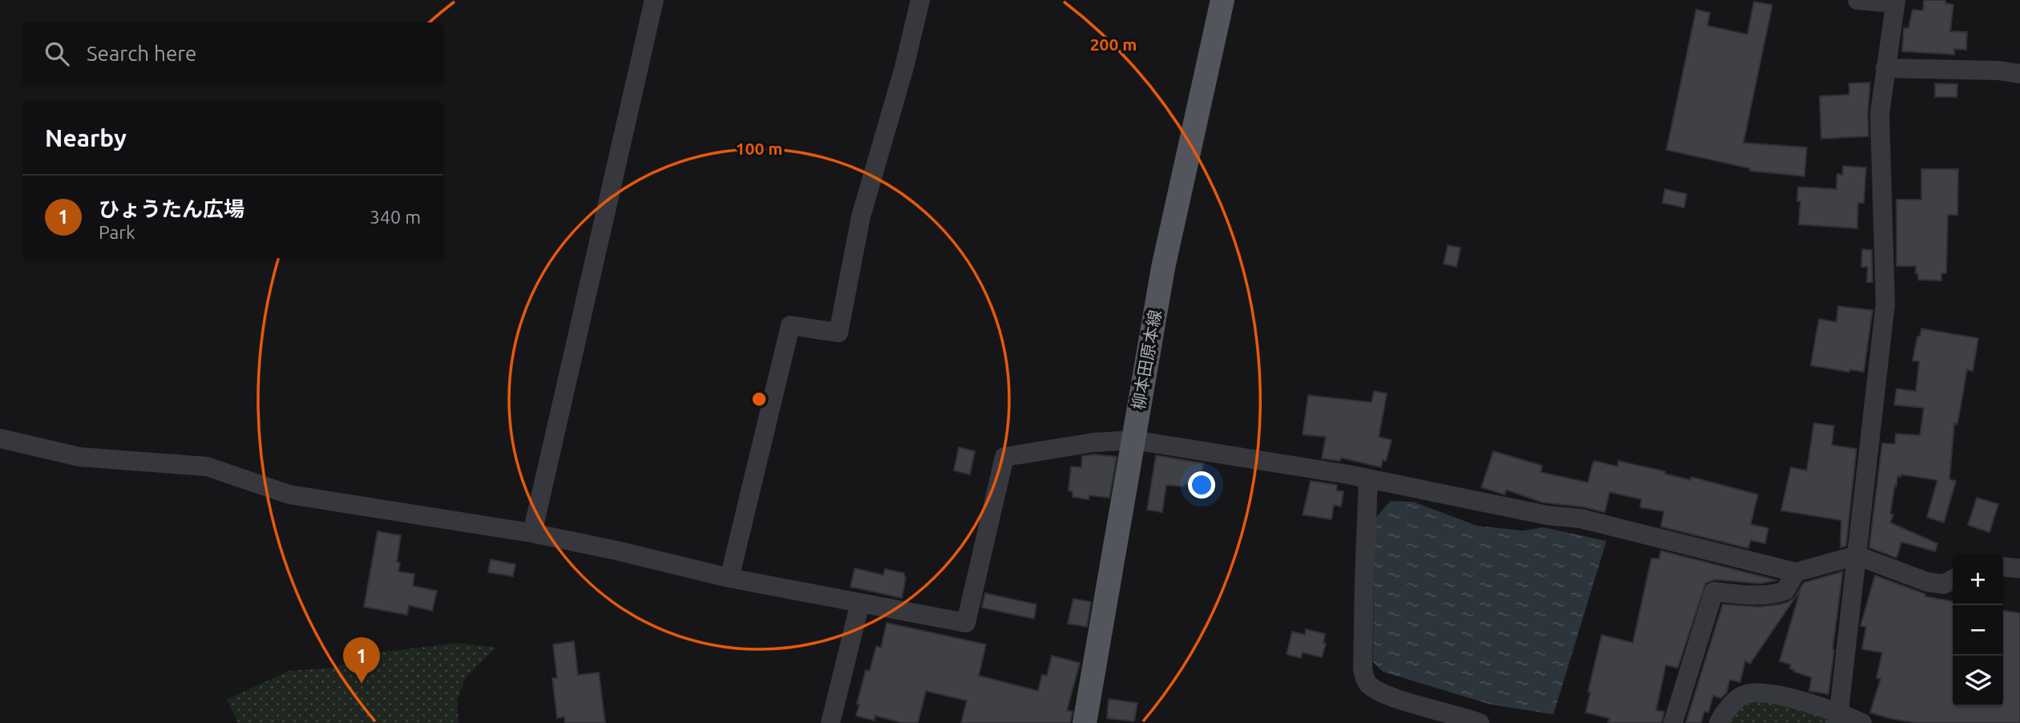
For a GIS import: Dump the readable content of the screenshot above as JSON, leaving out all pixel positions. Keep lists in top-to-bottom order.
{
  "streets": {
    "main road": ["柳本田原本線"]
  },
  "page": {
    "search": "Search here",
    "heading": "Nearby",
    "list": [
      {
        "mark": "1",
        "name": "ひょうたん広場",
        "note": "Park",
        "value": "340 m"
      }
    ],
    "map_buttons": ["+", "−"],
    "pins": "1"
  },
  "rings": ["200 m", "100 m"]
}
